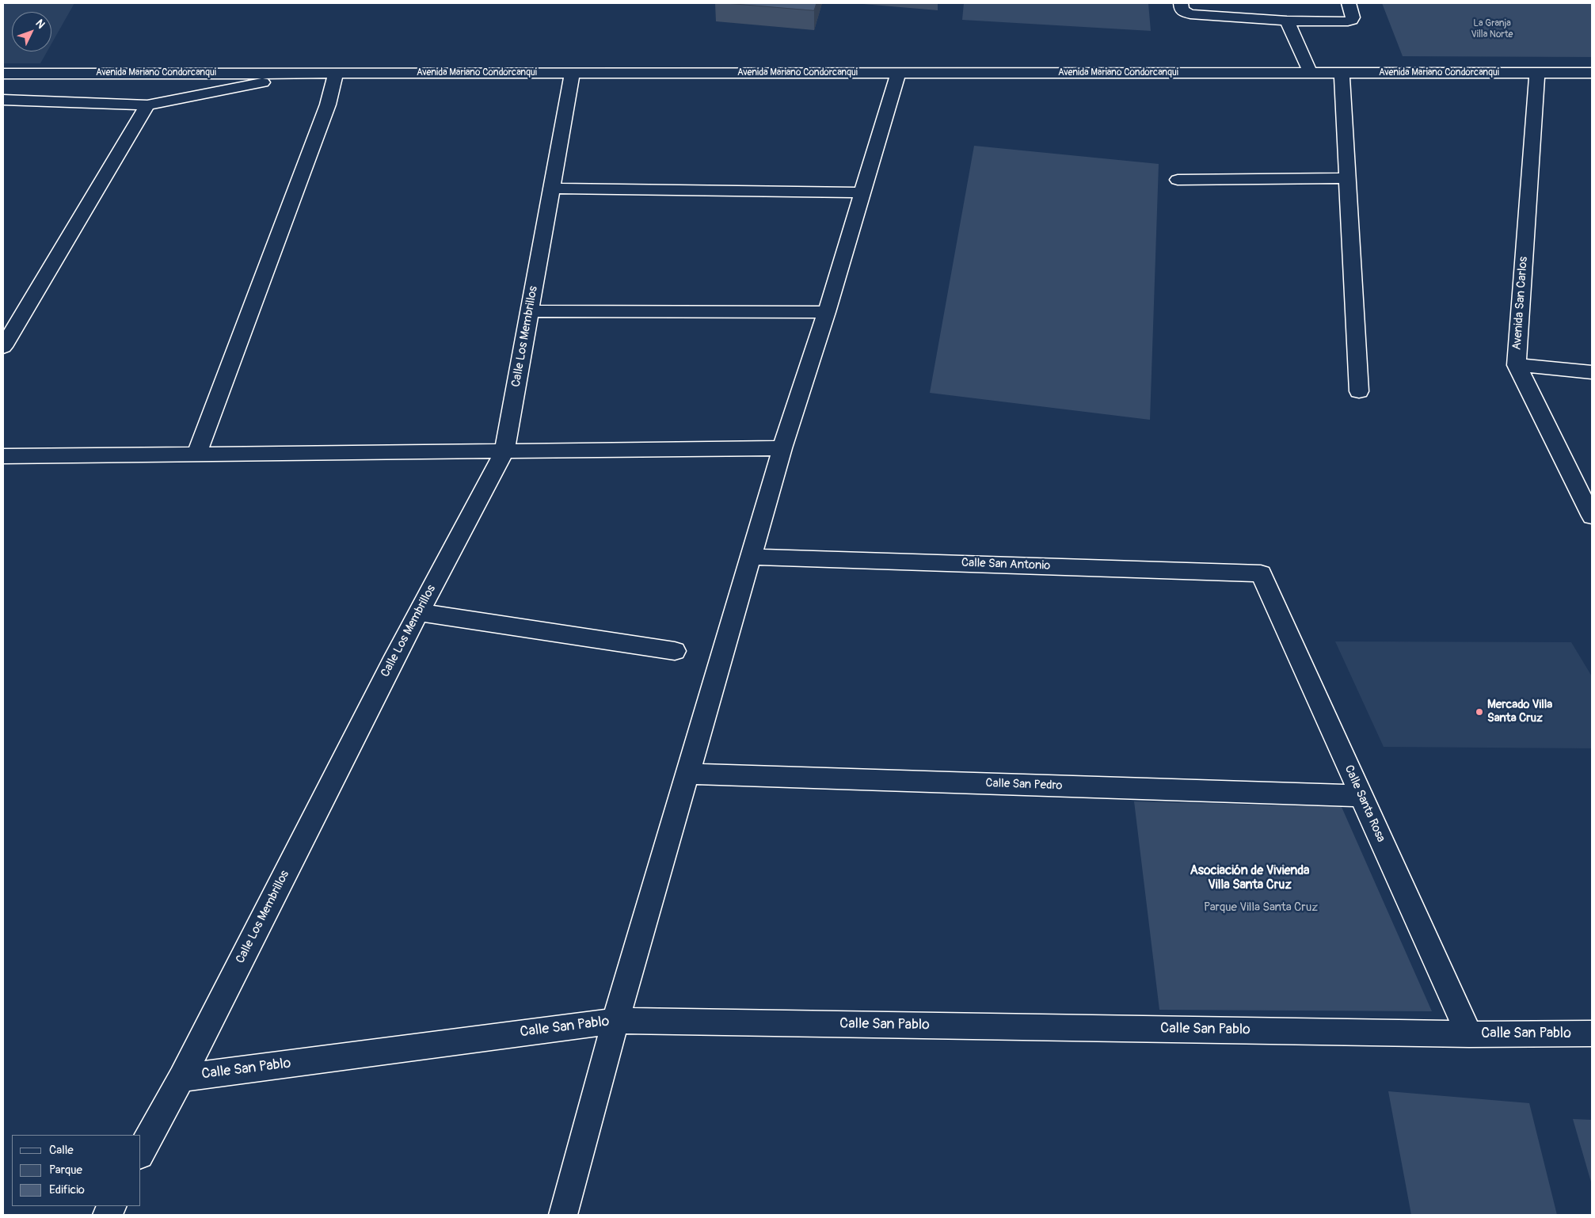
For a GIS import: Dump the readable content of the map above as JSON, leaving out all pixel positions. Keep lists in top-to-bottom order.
{
  "streets": {
    "street": [
      "Avenida Mariano Condorcanqui",
      "Avenida San Carlos",
      "Calle Los Membrillos",
      "Calle San Antonio",
      "Calle San Pedro",
      "Calle Santa Rosa",
      "Calle San Pablo"
    ]
  },
  "crossings": [
    ["Avenida Mariano Condorcanqui", "Avenida San Carlos"],
    ["Avenida Mariano Condorcanqui", "Calle Los Membrillos"],
    ["Calle Los Membrillos", "Calle San Pablo"],
    ["Calle San Antonio", "Calle Santa Rosa"],
    ["Calle San Pedro", "Calle Santa Rosa"],
    ["Calle Santa Rosa", "Calle San Pablo"]
  ],
  "districts": ["Asociación de Vivienda Villa Santa Cruz"],
  "parks": ["La Granja Villa Norte", "Parque Villa Santa Cruz"],
  "places": ["Mercado Villa Santa Cruz"],
  "legend": ["Calle", "Parque", "Edificio"],
  "north": "top right"
}
